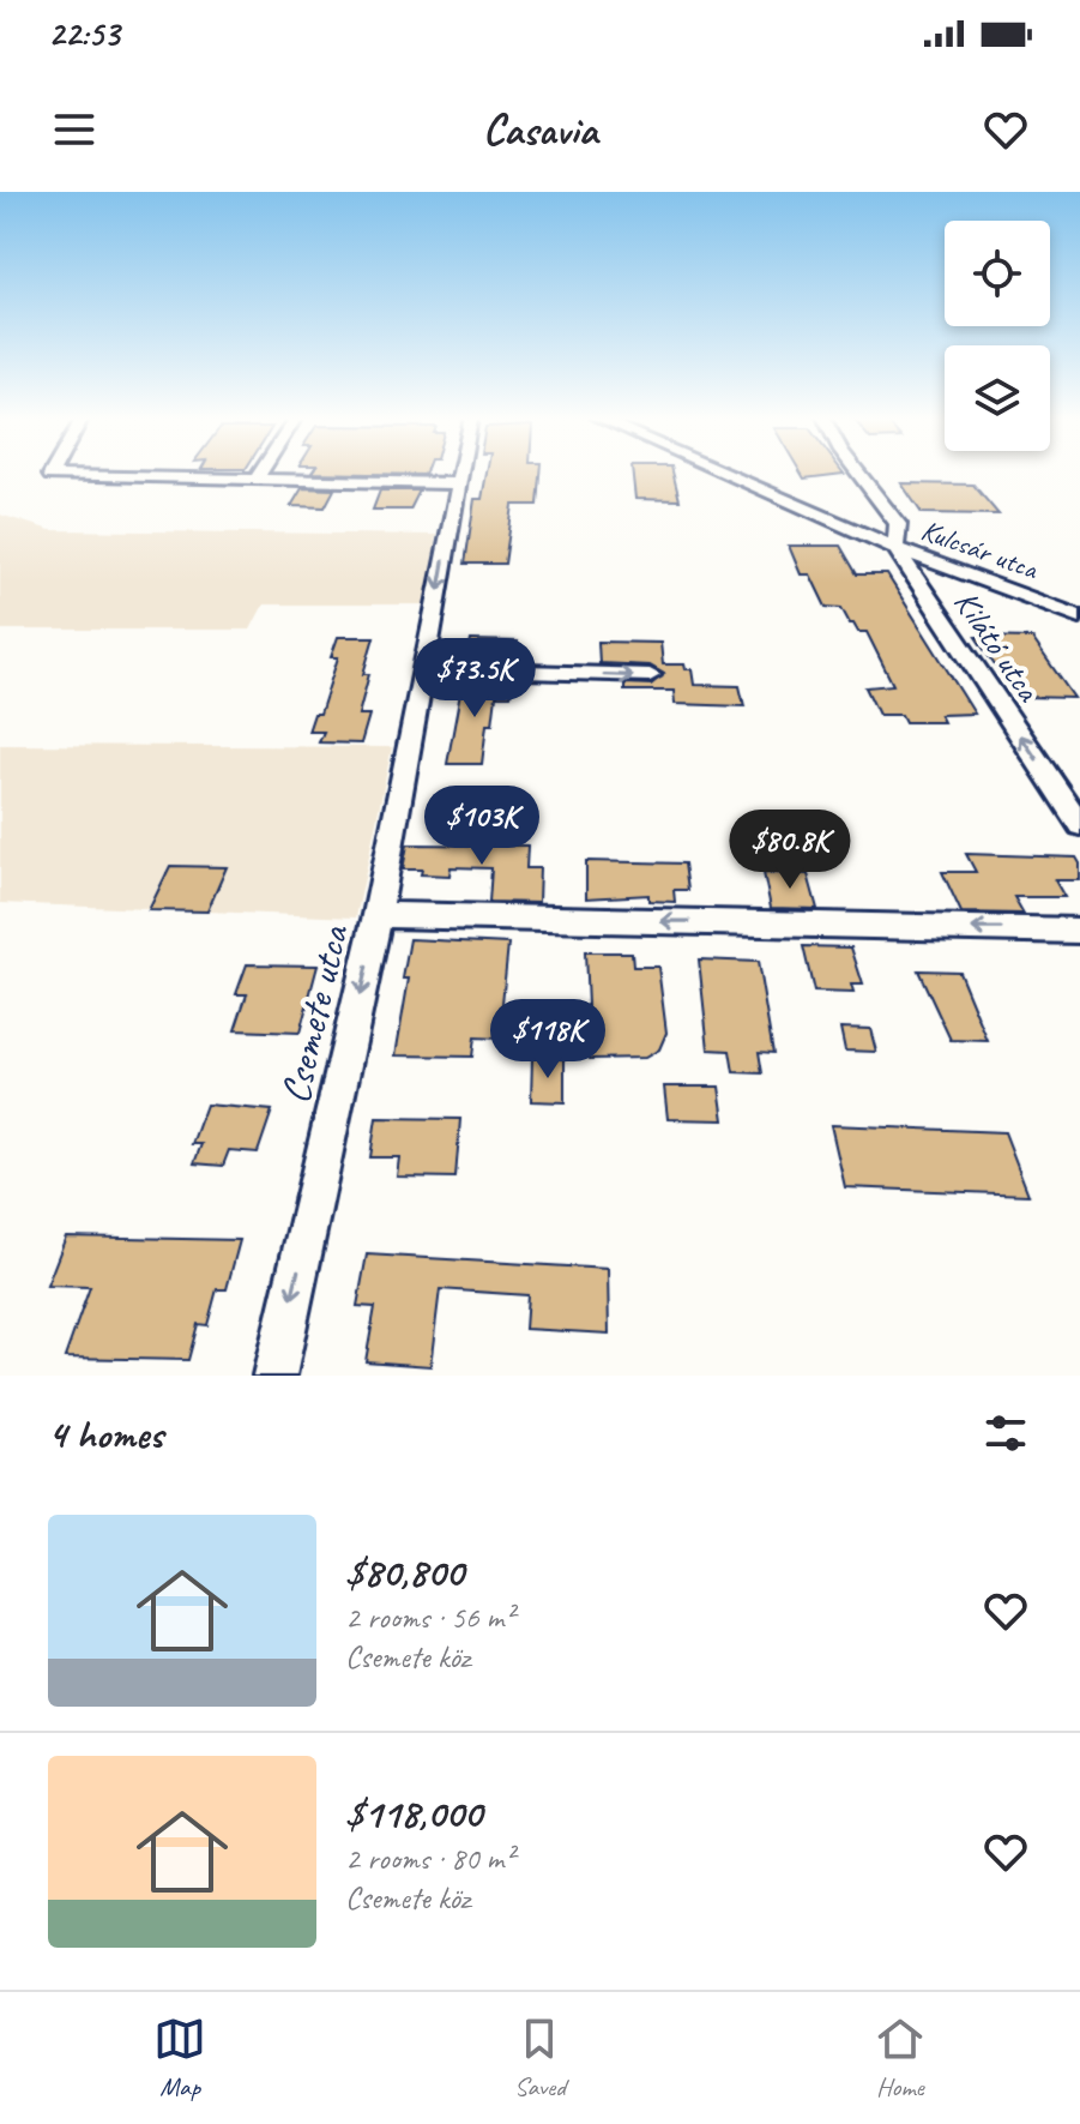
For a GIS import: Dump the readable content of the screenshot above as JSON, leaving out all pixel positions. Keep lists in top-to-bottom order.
{
  "streets": {
    "street": ["Kulcsár utca", "Kilátó utca", "Csemete utca"]
  },
  "crossings": [
    ["Kulcsár utca", "Kilátó utca"]
  ],
  "one_way": ["Kilátó utca", "Csemete utca"],
  "page": {
    "status": "22:53",
    "header": "Casavia",
    "price": [
      "$73.5K",
      "$103K",
      "$80.8K",
      "$118K"
    ],
    "heading": "4 homes",
    "list": [
      {
        "name": "$80,800",
        "note": "2 rooms · 56 m² · Csemete köz"
      },
      {
        "name": "$118,000",
        "note": "2 rooms · 80 m² · Csemete köz"
      }
    ],
    "tabs": ["Map", "Saved", "Home"]
  }
}
